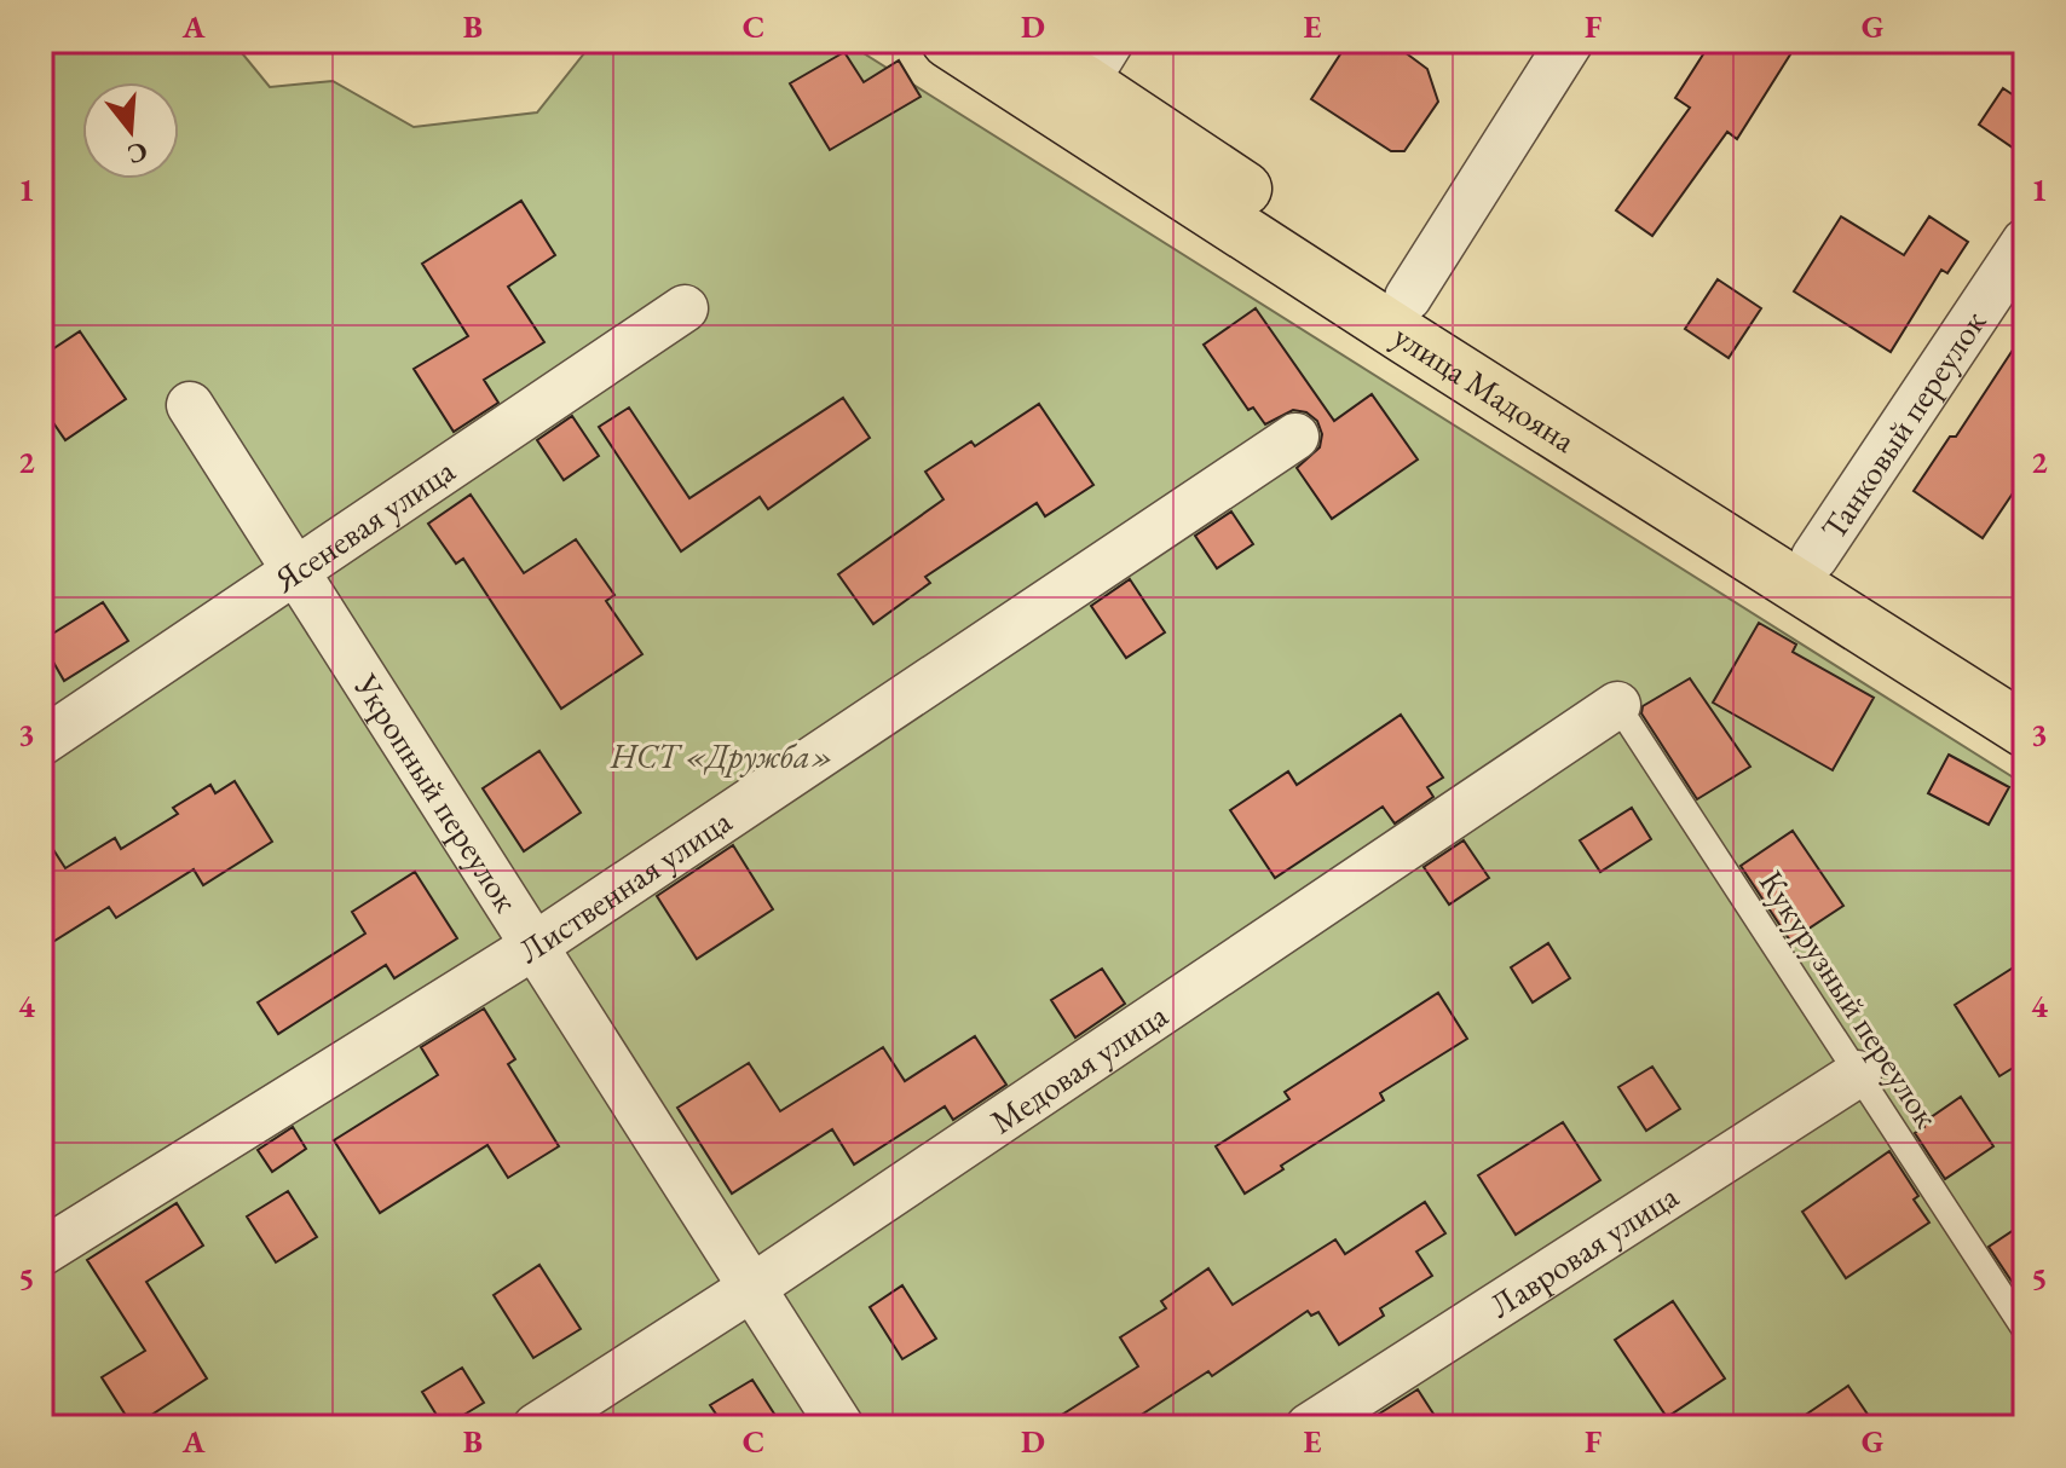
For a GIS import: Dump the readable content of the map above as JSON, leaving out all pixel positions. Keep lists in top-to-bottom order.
{
  "streets": {
    "main road": ["улица Мадояна"],
    "street": [
      "Танковый переулок",
      "Ясеневая улица",
      "Укропный переулок",
      "Лиственная улица",
      "Медовая улица",
      "Лавровая улица"
    ],
    "lane": ["Кукурузный переулок"]
  },
  "crossings": [
    ["улица Мадояна", "Танковый переулок"],
    ["Ясеневая улица", "Укропный переулок"],
    ["Укропный переулок", "Лиственная улица"],
    ["Укропный переулок", "Медовая улица"],
    ["Кукурузный переулок", "Медовая улица"],
    ["Кукурузный переулок", "Лавровая улица"]
  ],
  "parks": ["НСТ «Дружба»"],
  "north": "bottom",
  "grid": {
    "columns": [
      "A",
      "B",
      "C",
      "D",
      "E",
      "F",
      "G"
    ],
    "rows": [
      "1",
      "2",
      "3",
      "4",
      "5"
    ]
  }
}
